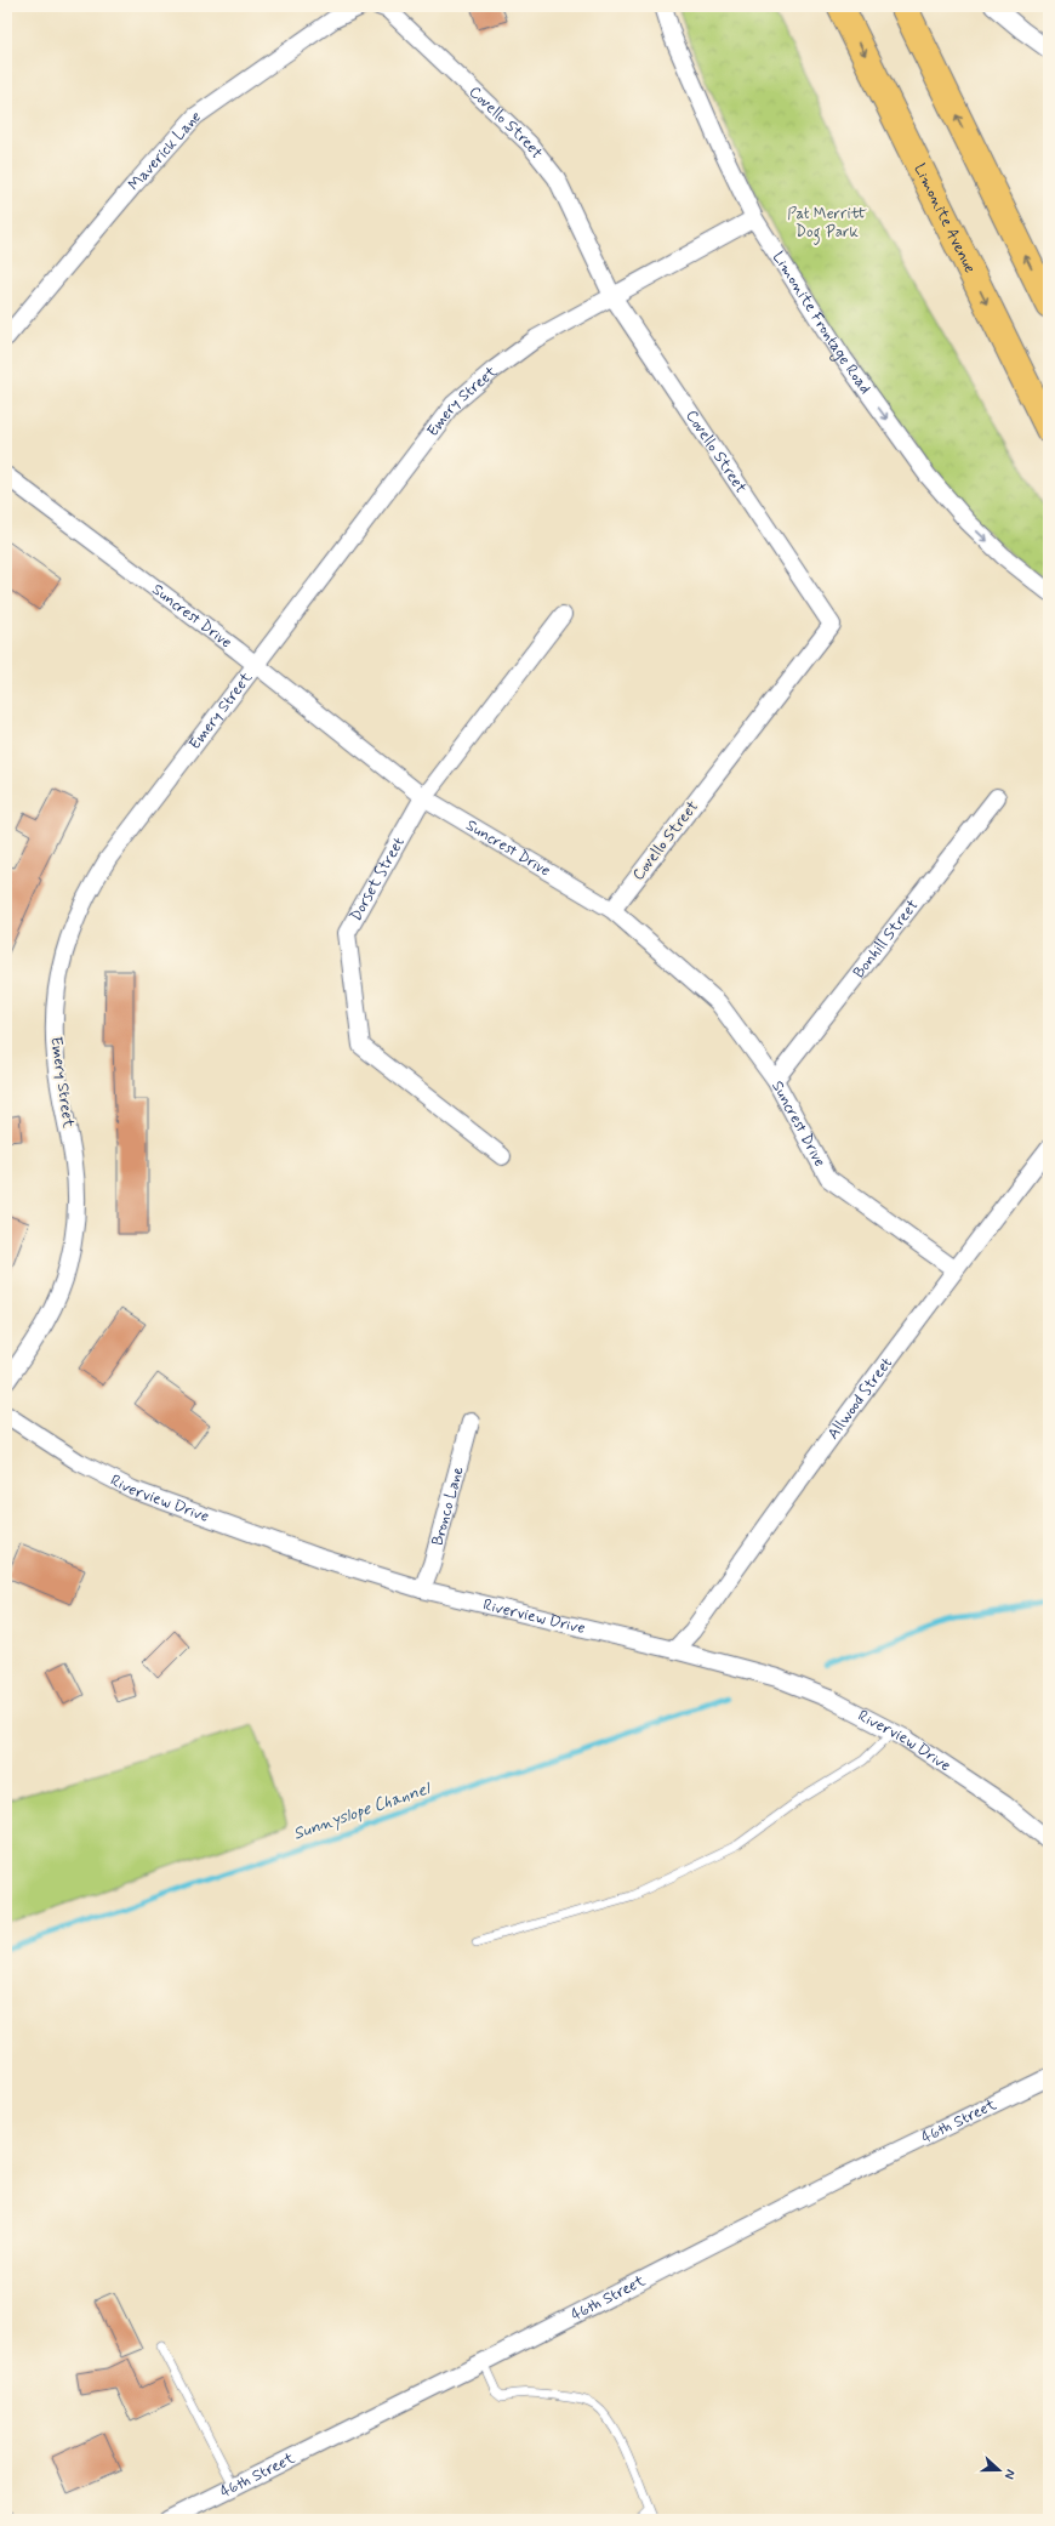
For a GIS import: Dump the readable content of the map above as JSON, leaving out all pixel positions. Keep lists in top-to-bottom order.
{
  "streets": {
    "main road": ["Limonite Avenue"],
    "street": [
      "Covello Street",
      "Maverick Lane",
      "Limonite Frontage Road",
      "Emery Street",
      "Suncrest Drive",
      "Dorset Street",
      "Bonhill Street",
      "Allwood Street",
      "Riverview Drive",
      "Bronco Lane",
      "46th Street"
    ]
  },
  "crossings": [
    ["Covello Street", "Emery Street"],
    ["Covello Street", "Suncrest Drive"],
    ["Limonite Frontage Road", "Emery Street"],
    ["Emery Street", "Suncrest Drive"],
    ["Suncrest Drive", "Dorset Street"],
    ["Suncrest Drive", "Bonhill Street"],
    ["Suncrest Drive", "Allwood Street"],
    ["Allwood Street", "Riverview Drive"],
    ["Riverview Drive", "Bronco Lane"]
  ],
  "one_way": ["Limonite Frontage Road"],
  "water": ["Sunnyslope Channel"],
  "parks": ["Pat Merritt Dog Park"],
  "north": "right"
}
